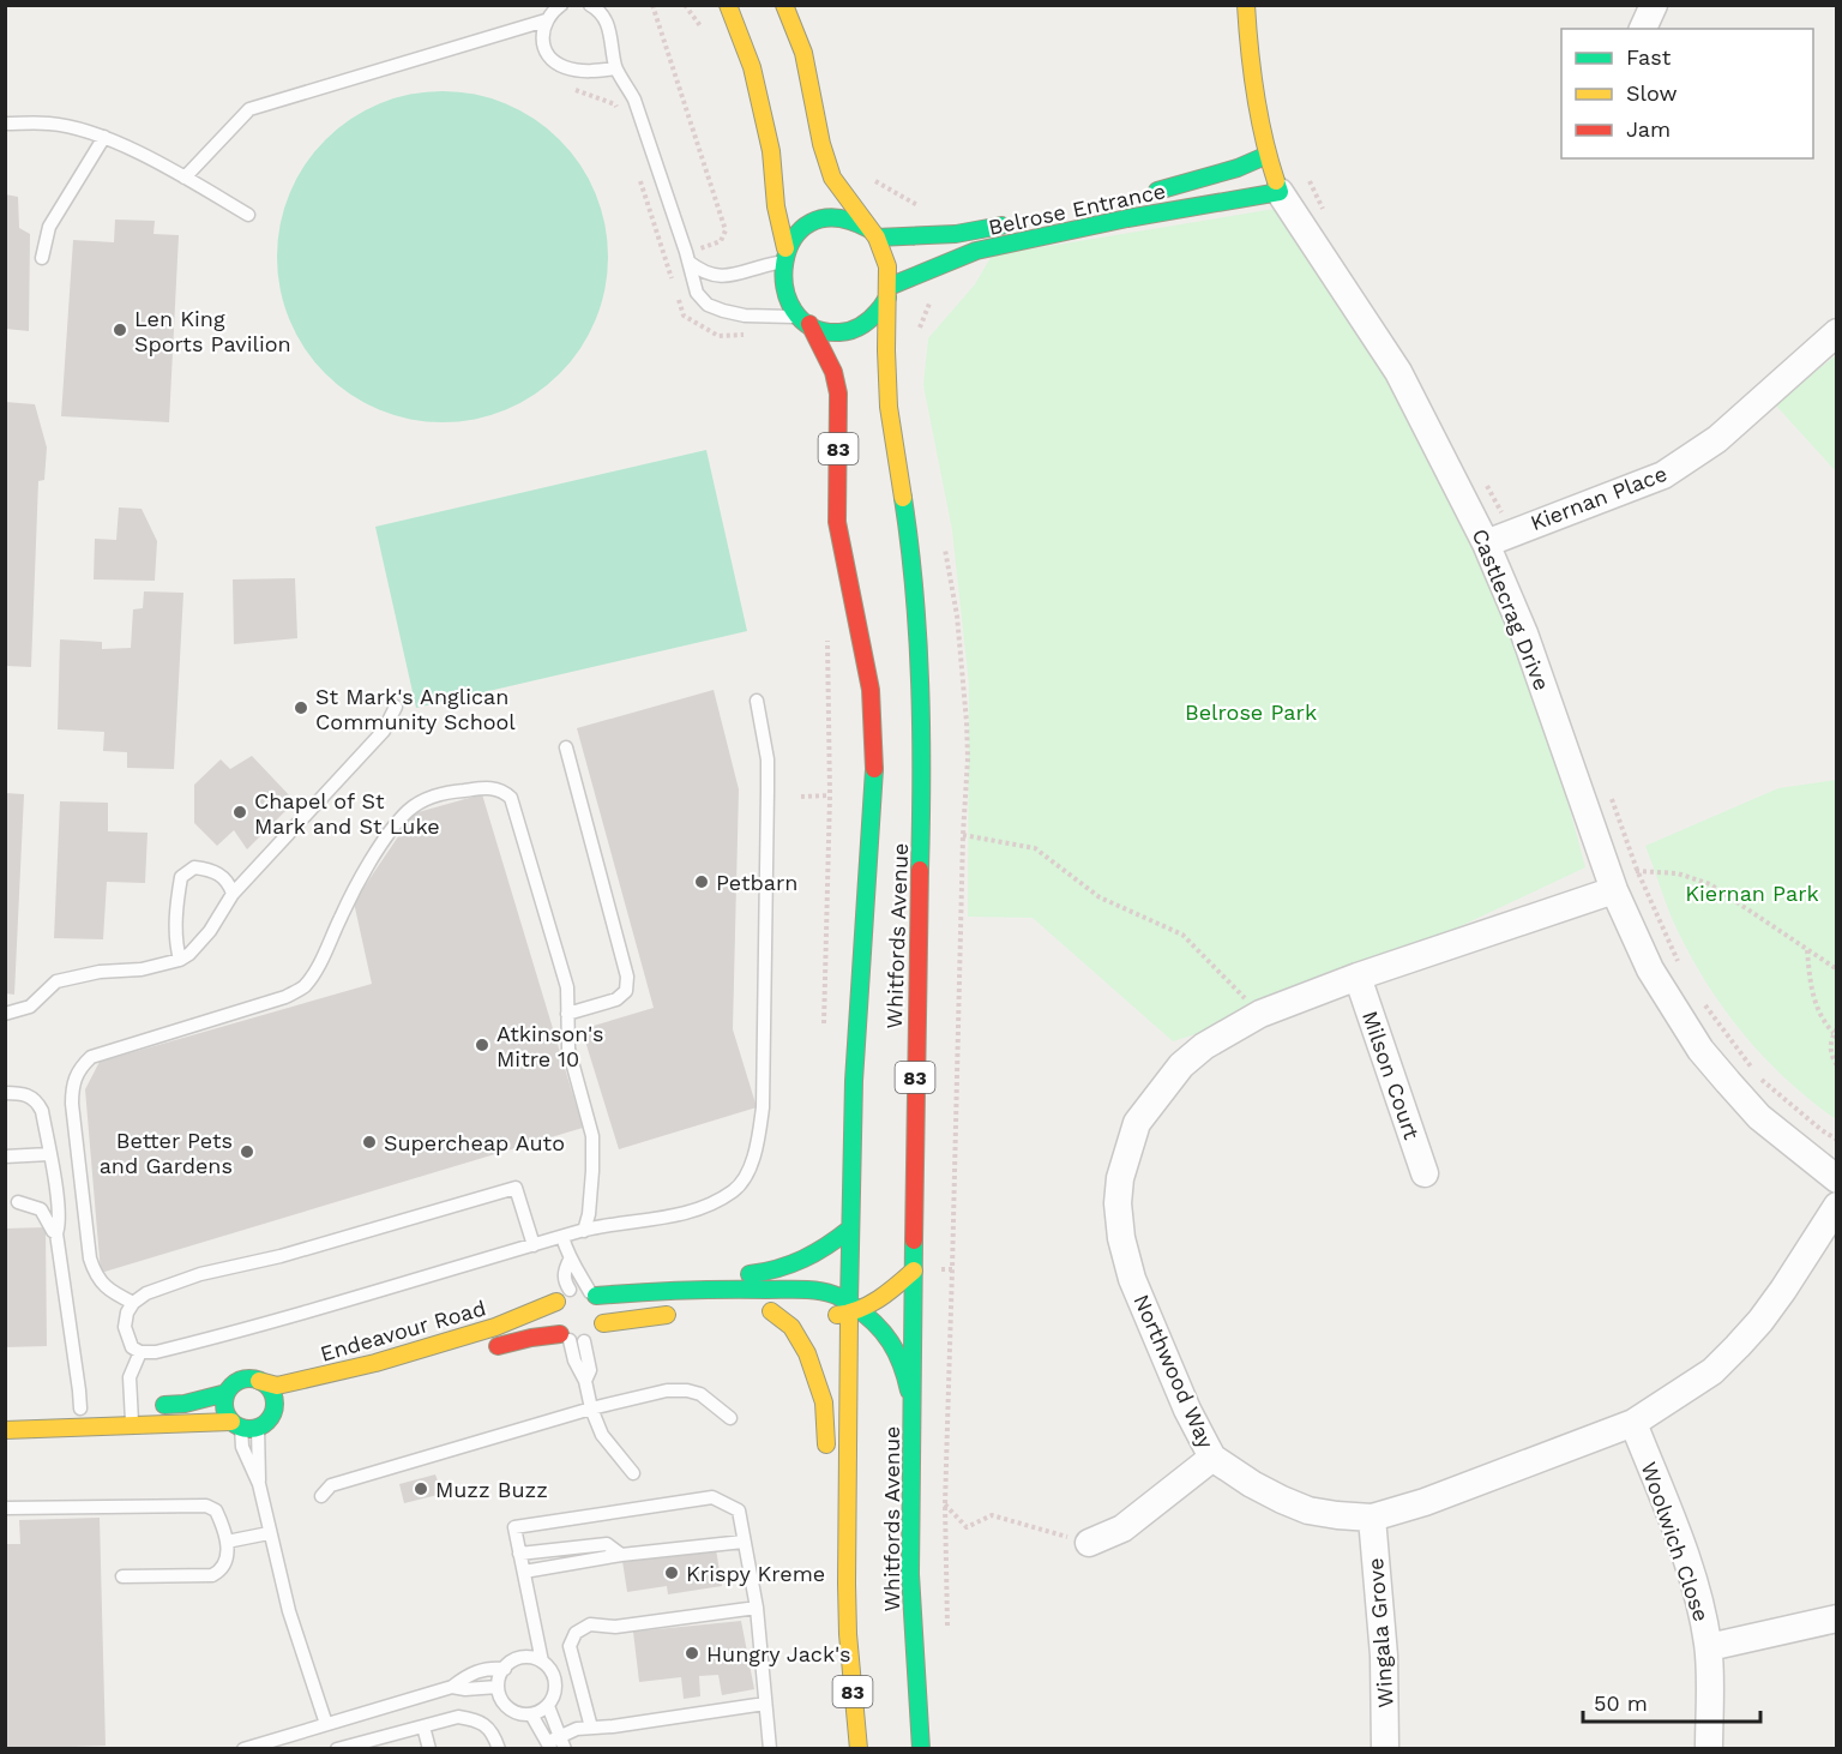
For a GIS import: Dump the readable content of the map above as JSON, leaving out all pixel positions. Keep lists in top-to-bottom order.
{
  "streets": {
    "main road": [
      "Belrose Entrance",
      "83",
      "Castlecrag Drive",
      "Whitfords Avenue",
      "Endeavour Road"
    ],
    "street": [
      "Kiernan Place",
      "Milson Court",
      "Northwood Way",
      "Woolwich Close",
      "Wingala Grove"
    ]
  },
  "crossings": [
    ["Belrose Entrance", "Castlecrag Drive"],
    ["Belrose Entrance", "Whitfords Avenue"],
    ["Kiernan Place", "Castlecrag Drive"],
    ["Castlecrag Drive", "Northwood Way"],
    ["Milson Court", "Northwood Way"],
    ["Northwood Way", "Woolwich Close"],
    ["Northwood Way", "Wingala Grove"]
  ],
  "parks": ["Belrose Park", "Kiernan Park"],
  "places": [
    "Len King Sports Pavilion",
    "St Mark's Anglican Community School",
    "Chapel of St Mark and St Luke",
    "Petbarn",
    "Atkinson's Mitre 10",
    "Supercheap Auto",
    "Better Pets and Gardens",
    "Muzz Buzz",
    "Krispy Kreme",
    "Hungry Jack's"
  ],
  "legend": ["Fast", "Slow", "Jam"],
  "scale_bar": "50 m"
}
